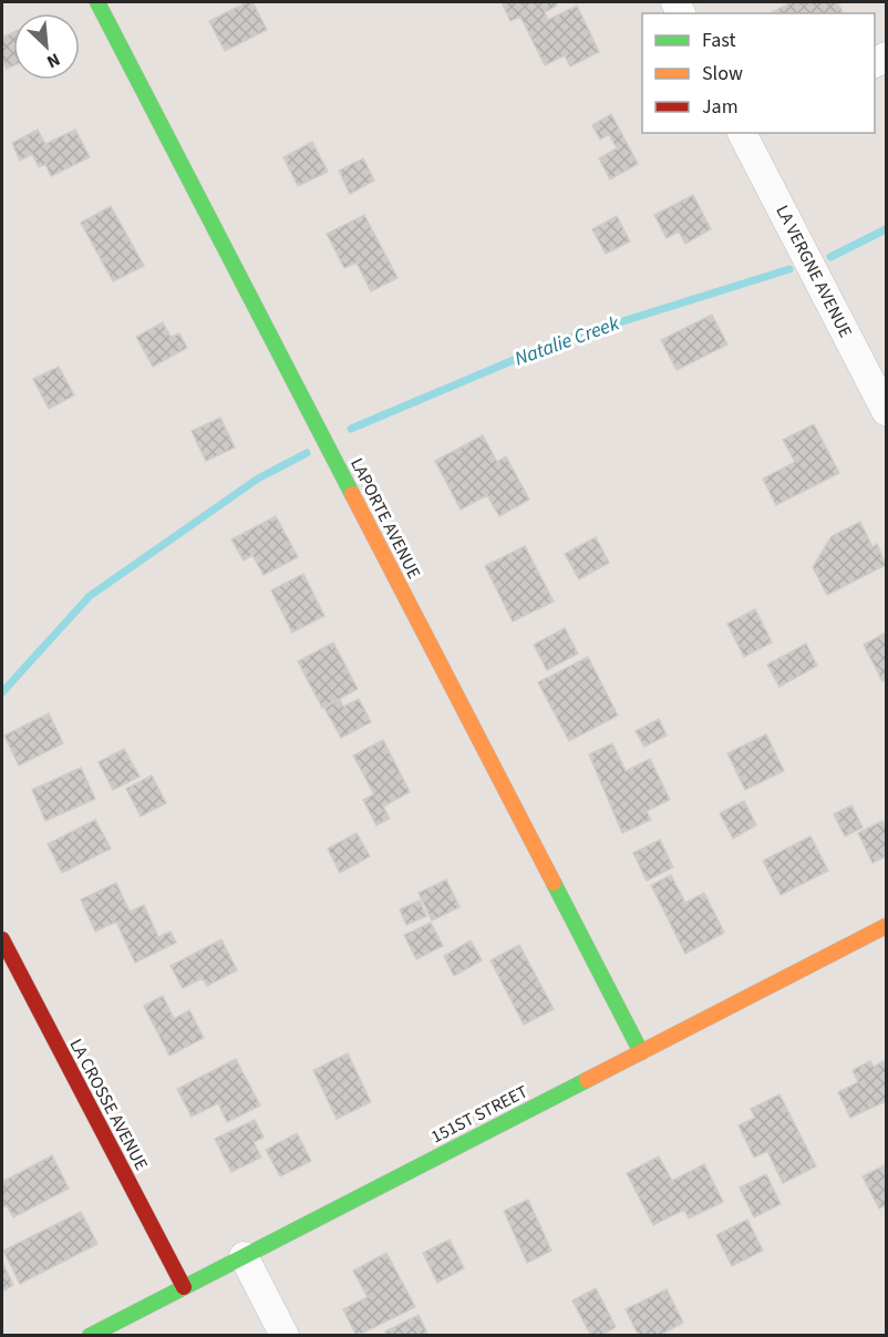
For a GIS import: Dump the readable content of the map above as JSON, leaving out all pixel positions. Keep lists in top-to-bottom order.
{
  "streets": {
    "street": [
      "LA VERGNE AVENUE",
      "LAPORTE AVENUE",
      "LA CROSSE AVENUE",
      "151ST STREET"
    ]
  },
  "crossings": [
    ["LAPORTE AVENUE", "151ST STREET"],
    ["LA CROSSE AVENUE", "151ST STREET"]
  ],
  "water": ["Natalie Creek"],
  "legend": ["Fast", "Slow", "Jam"],
  "north": "bottom right"
}
